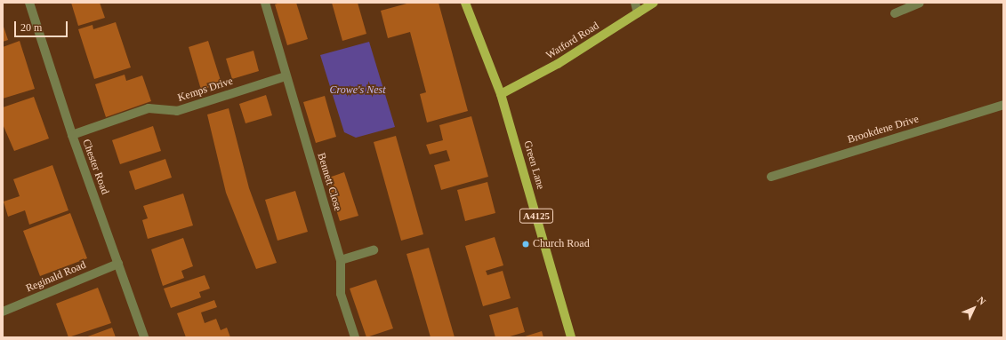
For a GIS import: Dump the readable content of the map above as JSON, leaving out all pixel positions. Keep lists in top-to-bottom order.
{
  "streets": {
    "main road": ["Watford Road", "Green Lane", "A4125"],
    "street": [
      "Kemps Drive",
      "Brookdene Drive",
      "Chester Road",
      "Bennett Close",
      "Reginald Road"
    ]
  },
  "crossings": [
    ["Watford Road", "Green Lane"],
    ["Kemps Drive", "Chester Road"],
    ["Kemps Drive", "Bennett Close"],
    ["Chester Road", "Reginald Road"]
  ],
  "parks": ["Crowe's Nest"],
  "places": ["Church Road"],
  "scale_bar": "20 m",
  "north": "top right"
}
